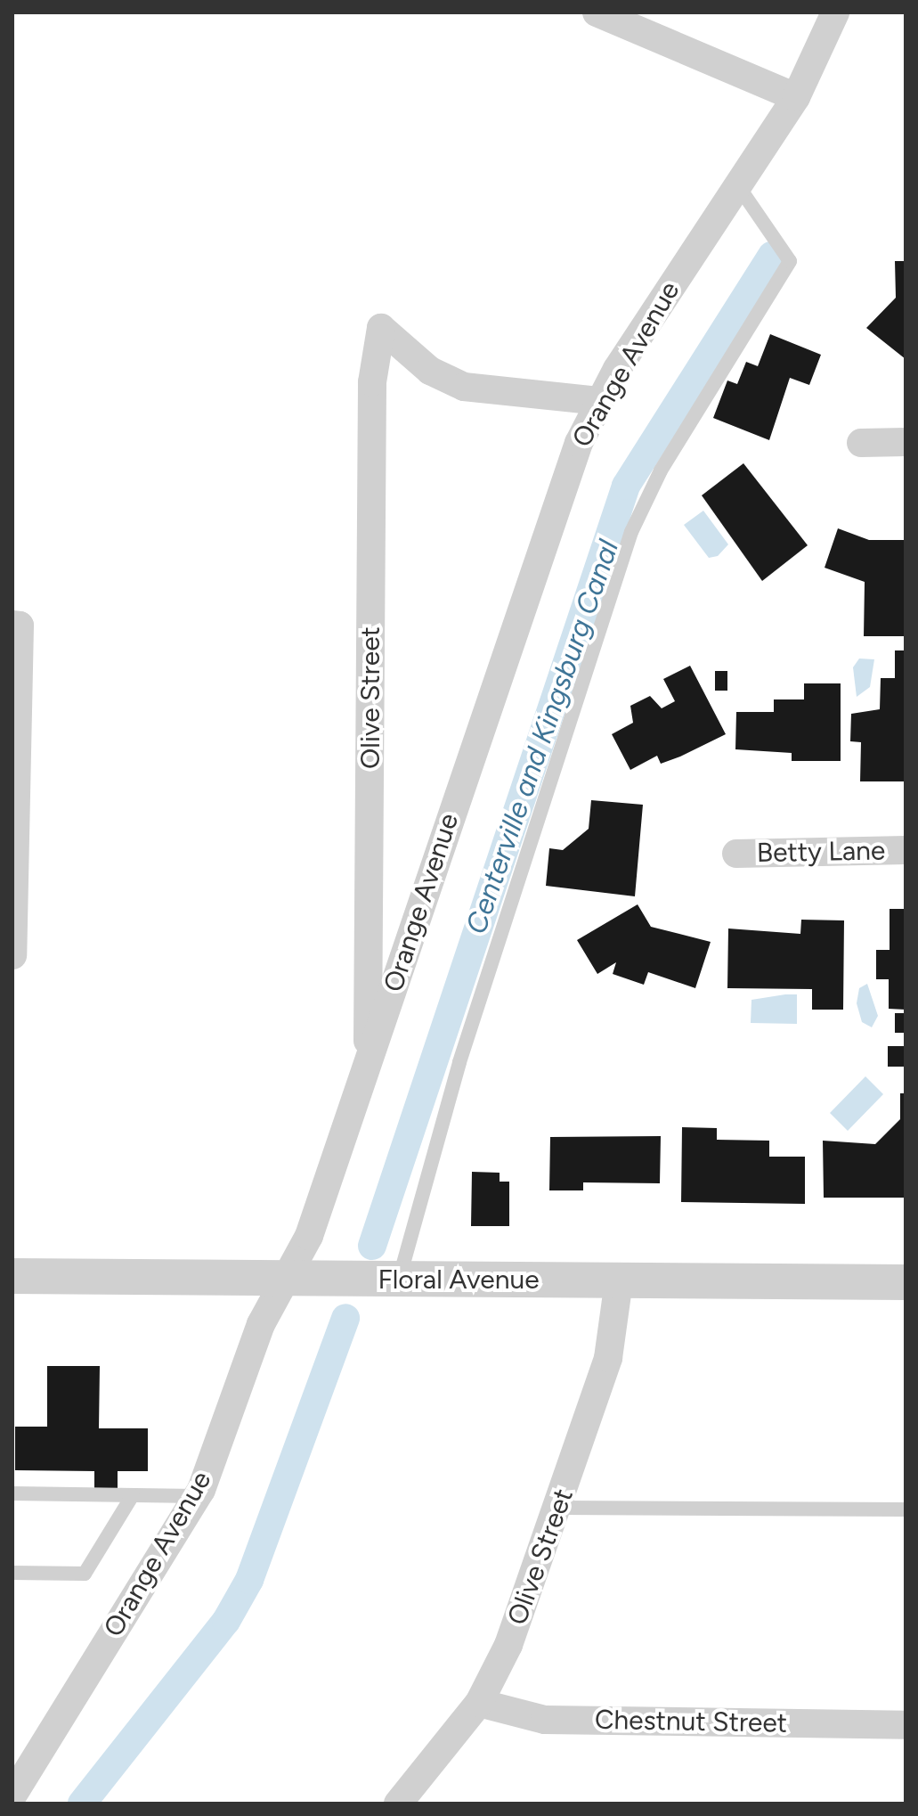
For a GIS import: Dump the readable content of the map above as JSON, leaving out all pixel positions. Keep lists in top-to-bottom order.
{
  "streets": {
    "street": [
      "Orange Avenue",
      "Olive Street",
      "Betty Lane",
      "Floral Avenue",
      "Chestnut Street"
    ]
  },
  "crossings": [
    ["Orange Avenue", "Olive Street"],
    ["Orange Avenue", "Floral Avenue"],
    ["Olive Street", "Floral Avenue"],
    ["Olive Street", "Chestnut Street"]
  ],
  "water": ["Centerville and Kingsburg Canal"]
}
